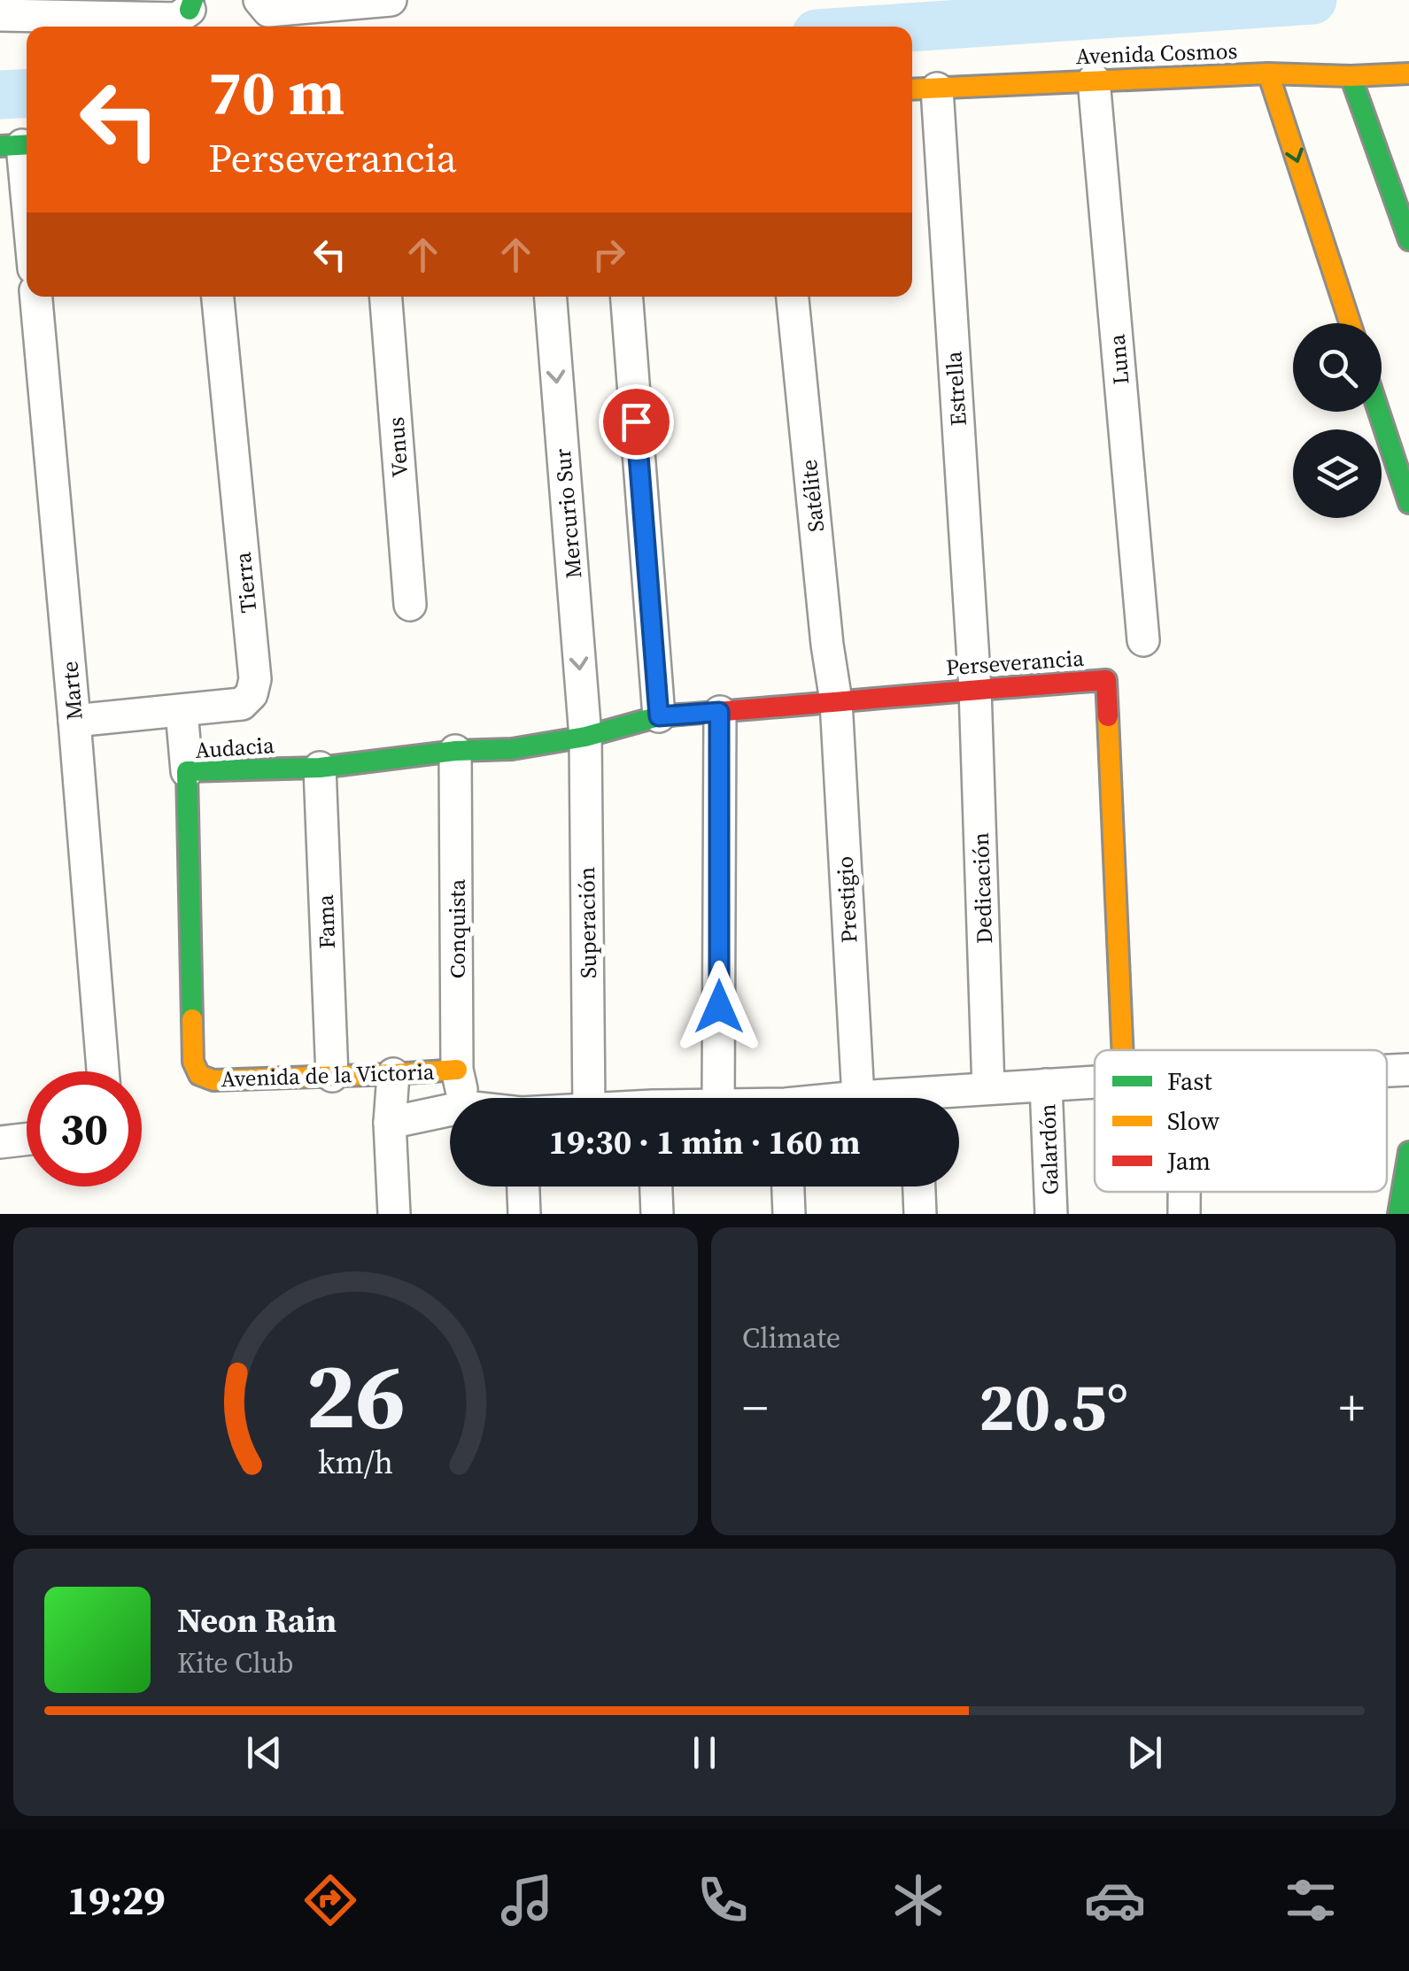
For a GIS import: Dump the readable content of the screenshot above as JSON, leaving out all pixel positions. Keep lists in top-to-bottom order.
{
  "streets": {
    "street": [
      "Avenida Cosmos",
      "Luna",
      "Estrella",
      "Venus",
      "Satélite",
      "Mercurio Sur",
      "Tierra",
      "Perseverancia",
      "Marte",
      "Audacia",
      "Dedicación",
      "Prestigio",
      "Fama",
      "Superación",
      "Conquista",
      "Avenida de la Victoria",
      "Galardón"
    ]
  },
  "crossings": [
    ["Avenida Cosmos", "Luna"],
    ["Avenida Cosmos", "Estrella"],
    ["Estrella", "Perseverancia"],
    ["Estrella", "Dedicación"],
    ["Satélite", "Perseverancia"],
    ["Satélite", "Prestigio"],
    ["Mercurio Sur", "Perseverancia"],
    ["Mercurio Sur", "Audacia"],
    ["Mercurio Sur", "Superación"],
    ["Tierra", "Marte"],
    ["Perseverancia", "Audacia"],
    ["Perseverancia", "Dedicación"],
    ["Perseverancia", "Prestigio"],
    ["Perseverancia", "Superación"],
    ["Audacia", "Fama"],
    ["Audacia", "Superación"],
    ["Audacia", "Conquista"],
    ["Audacia", "Avenida de la Victoria"],
    ["Dedicación", "Avenida de la Victoria"],
    ["Prestigio", "Avenida de la Victoria"],
    ["Fama", "Avenida de la Victoria"],
    ["Conquista", "Avenida de la Victoria"],
    ["Avenida de la Victoria", "Galardón"]
  ],
  "legend": ["Fast", "Slow", "Jam"],
  "page": {
    "turn": ["70 m", "Perseverancia"],
    "limit": "30",
    "trip": "19:30 · 1 min · 160 m",
    "tile": "Climate",
    "heat": ["−", "20.5°", "+"],
    "song": ["Neon Rain", "Kite Club"],
    "tabs": "19:29",
    "gauge": ["26", "km/h"]
  }
}
